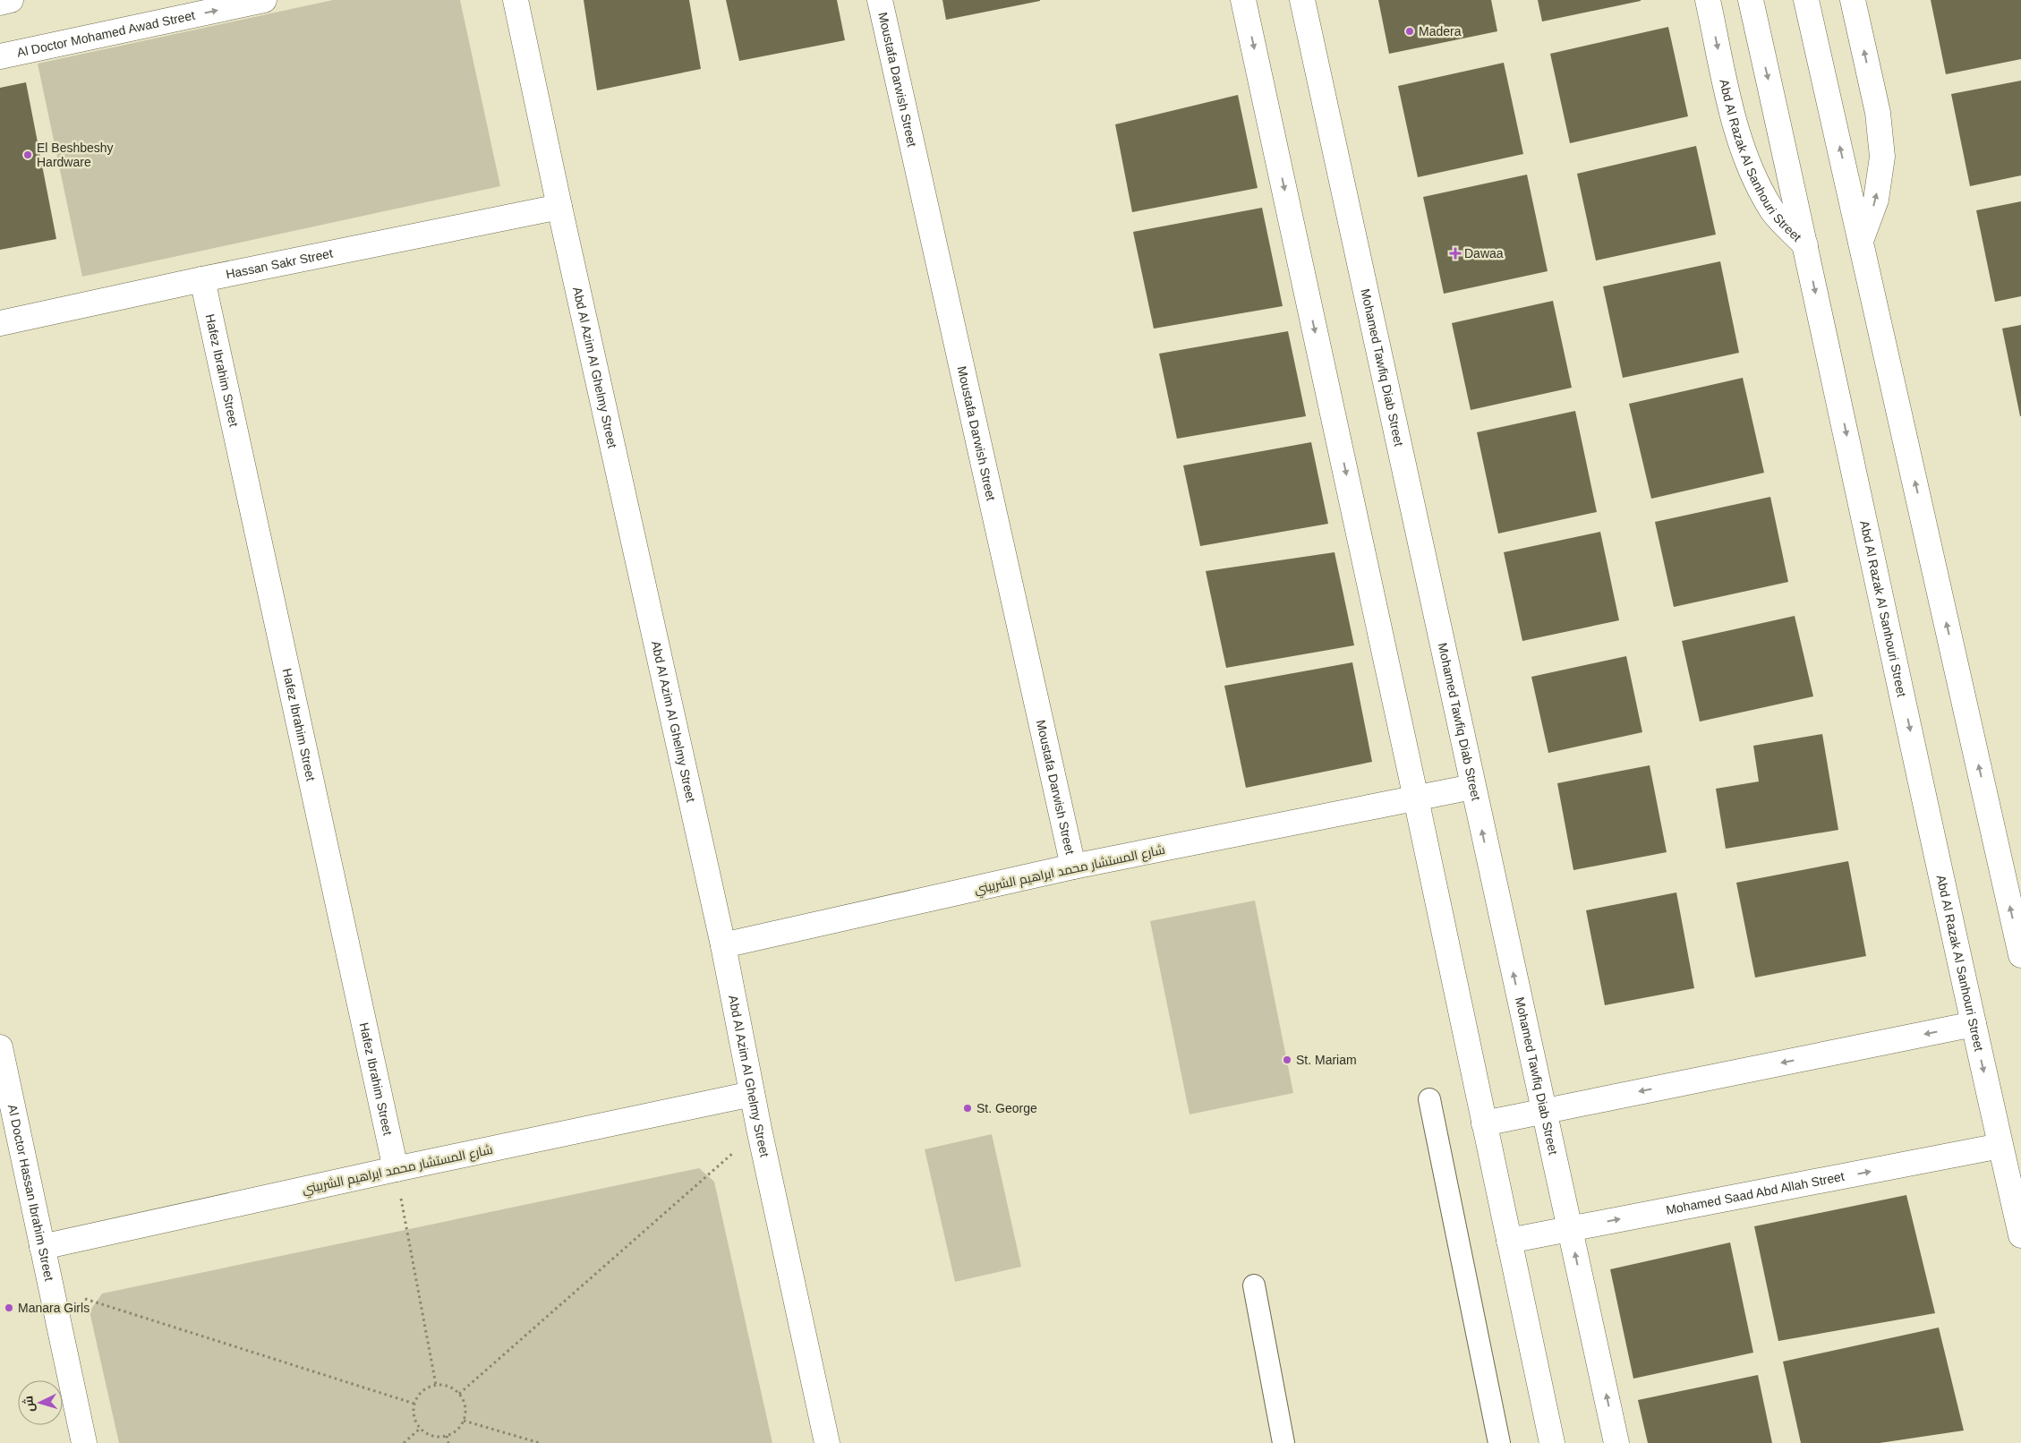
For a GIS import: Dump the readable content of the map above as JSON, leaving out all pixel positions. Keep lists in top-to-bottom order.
{
  "streets": {
    "street": [
      "Al Doctor Mohamed Awad Street",
      "Moustafa Darwish Street",
      "Abd Al Razak Al Sanhouri Street",
      "Hassan Sakr Street",
      "Abd Al Azim Al Ghelmy Street",
      "Mohamed Tawfiq Diab Street",
      "Hafez Ibrahim Street",
      "شارع المستشار محمد ابراهيم الشربيني",
      "Al Doctor Hassan Ibrahim Street",
      "Mohamed Saad Abd Allah Street"
    ]
  },
  "crossings": [
    ["Moustafa Darwish Street", "شارع المستشار محمد ابراهيم الشربيني"],
    ["Abd Al Razak Al Sanhouri Street", "Mohamed Saad Abd Allah Street"],
    ["Hassan Sakr Street", "Abd Al Azim Al Ghelmy Street"],
    ["Hassan Sakr Street", "Hafez Ibrahim Street"],
    ["Abd Al Azim Al Ghelmy Street", "شارع المستشار محمد ابراهيم الشربيني"],
    ["Mohamed Tawfiq Diab Street", "شارع المستشار محمد ابراهيم الشربيني"],
    ["Mohamed Tawfiq Diab Street", "Mohamed Saad Abd Allah Street"],
    ["Hafez Ibrahim Street", "شارع المستشار محمد ابراهيم الشربيني"],
    ["شارع المستشار محمد ابراهيم الشربيني", "Al Doctor Hassan Ibrahim Street"]
  ],
  "one_way": ["Al Doctor Mohamed Awad Street"],
  "places": {
    "other": [
      "Madera",
      "El Beshbeshy Hardware",
      "St. Mariam",
      "St. George",
      "Manara Girls"
    ],
    "health": ["Dawaa"]
  },
  "north": "left"
}
